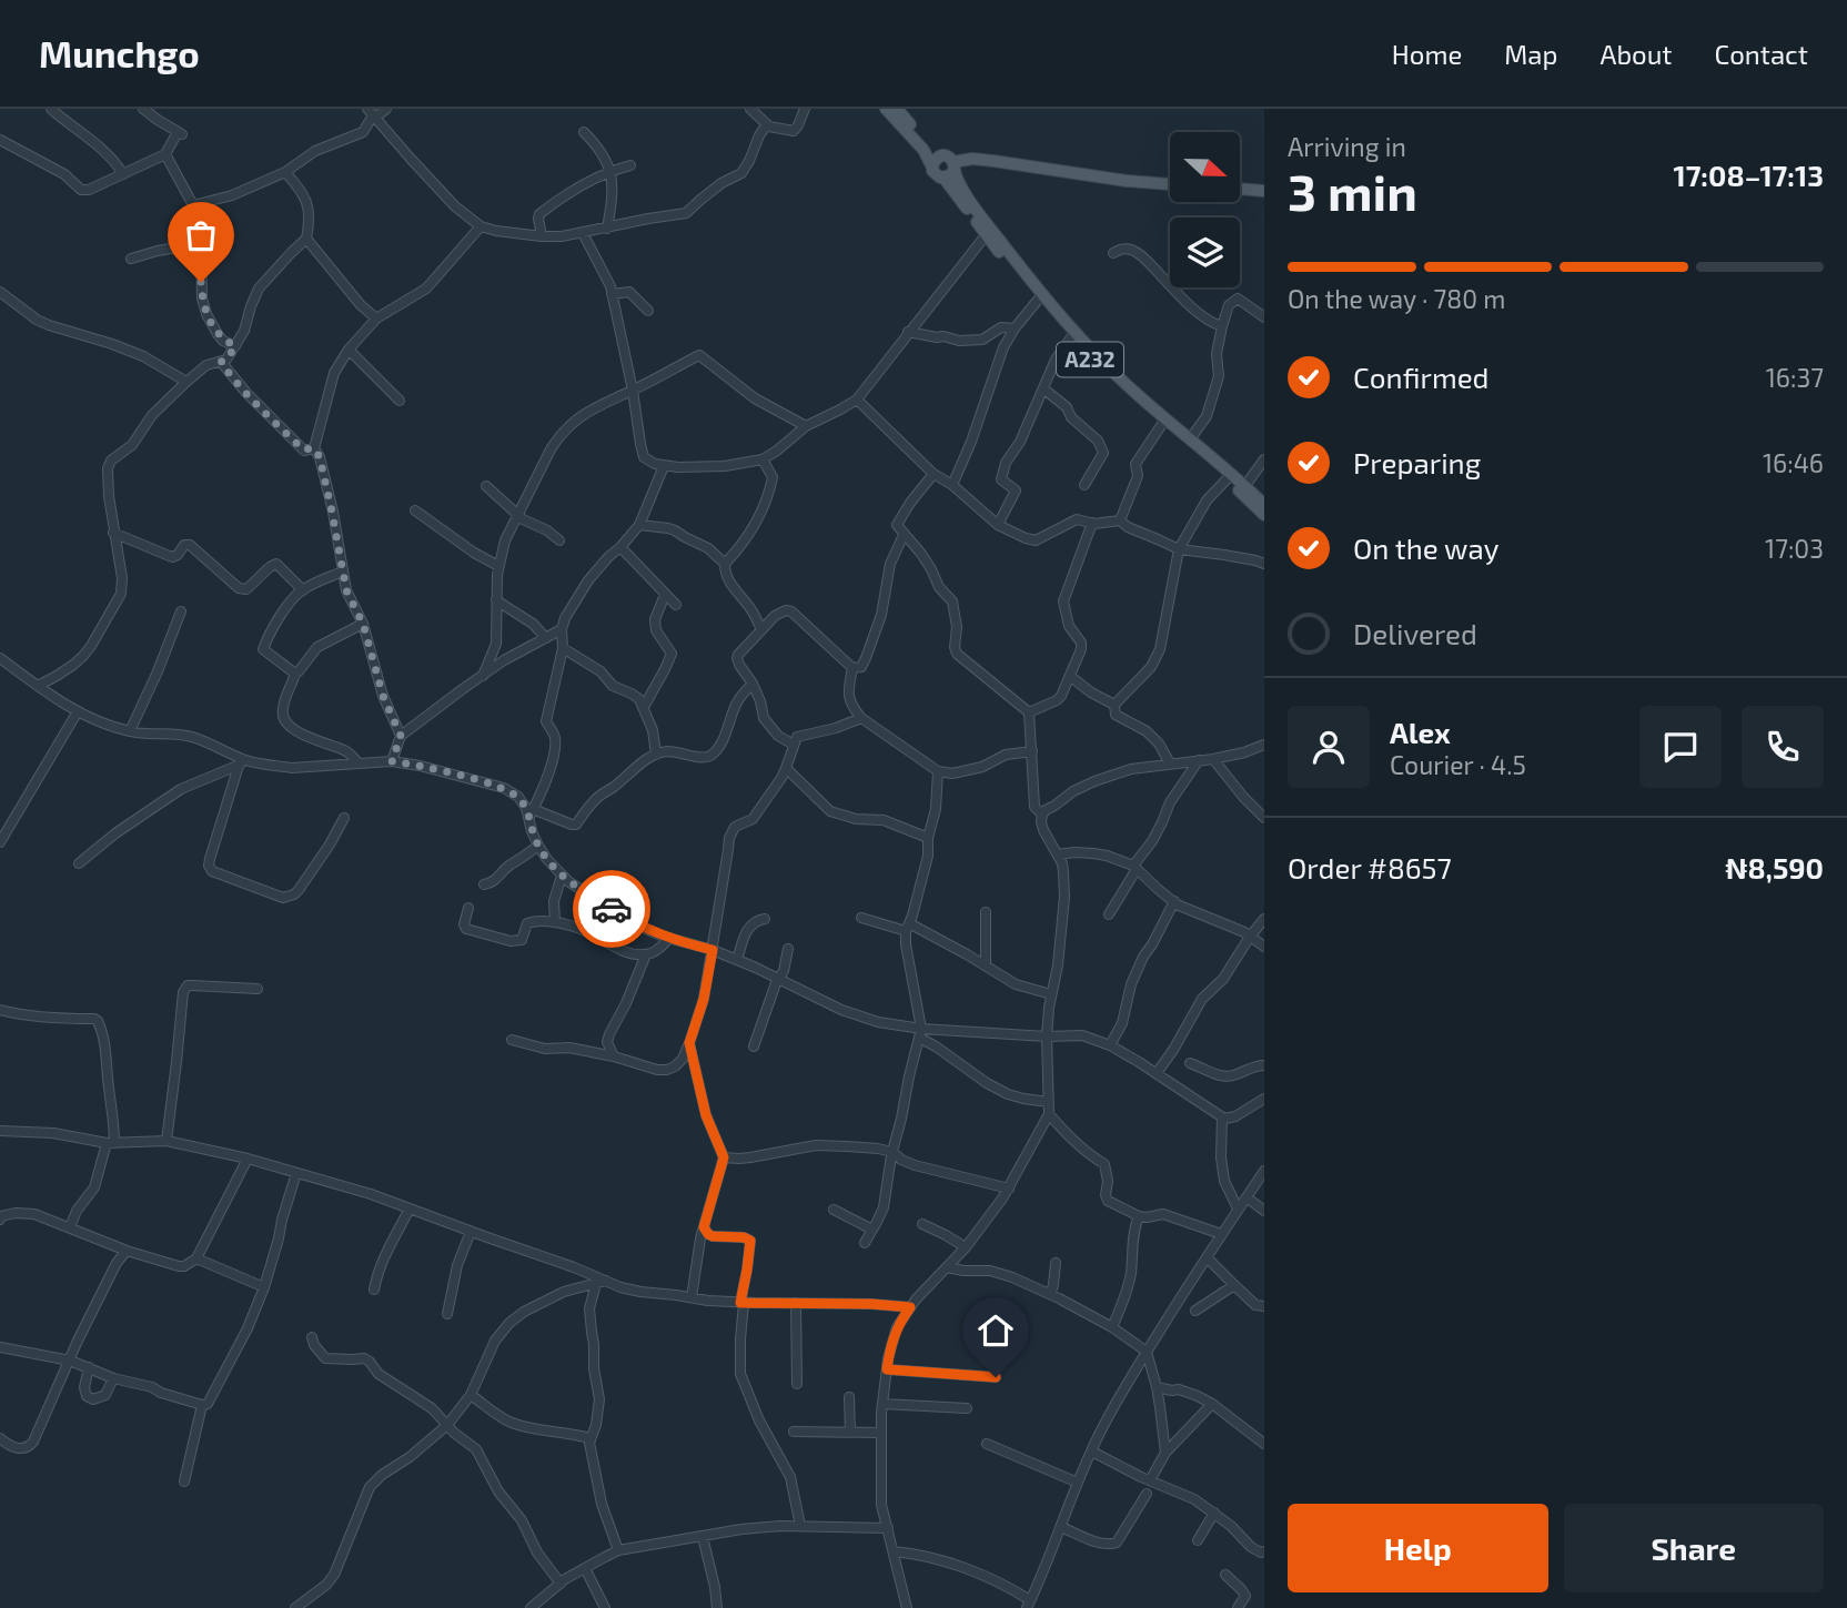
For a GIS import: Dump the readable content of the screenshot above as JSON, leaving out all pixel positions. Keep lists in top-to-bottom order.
{
  "streets": {
    "main road": ["A232"]
  },
  "north": "right",
  "page": {
    "header": "Munchgo",
    "nav": [
      "Home",
      "Map",
      "About",
      "Contact"
    ],
    "heading": ["3 min", "Arriving in", "17:08–17:13"],
    "panel": [
      "Alex",
      "Courier · 4.5",
      "Order #8657",
      "₦8,590"
    ],
    "bar": "On the way · 780 m",
    "list": [
      ["Confirmed", "16:37"],
      ["Preparing", "16:46"],
      ["On the way", "17:03"],
      "Delivered"
    ],
    "buttons": ["Help", "Share"]
  }
}
